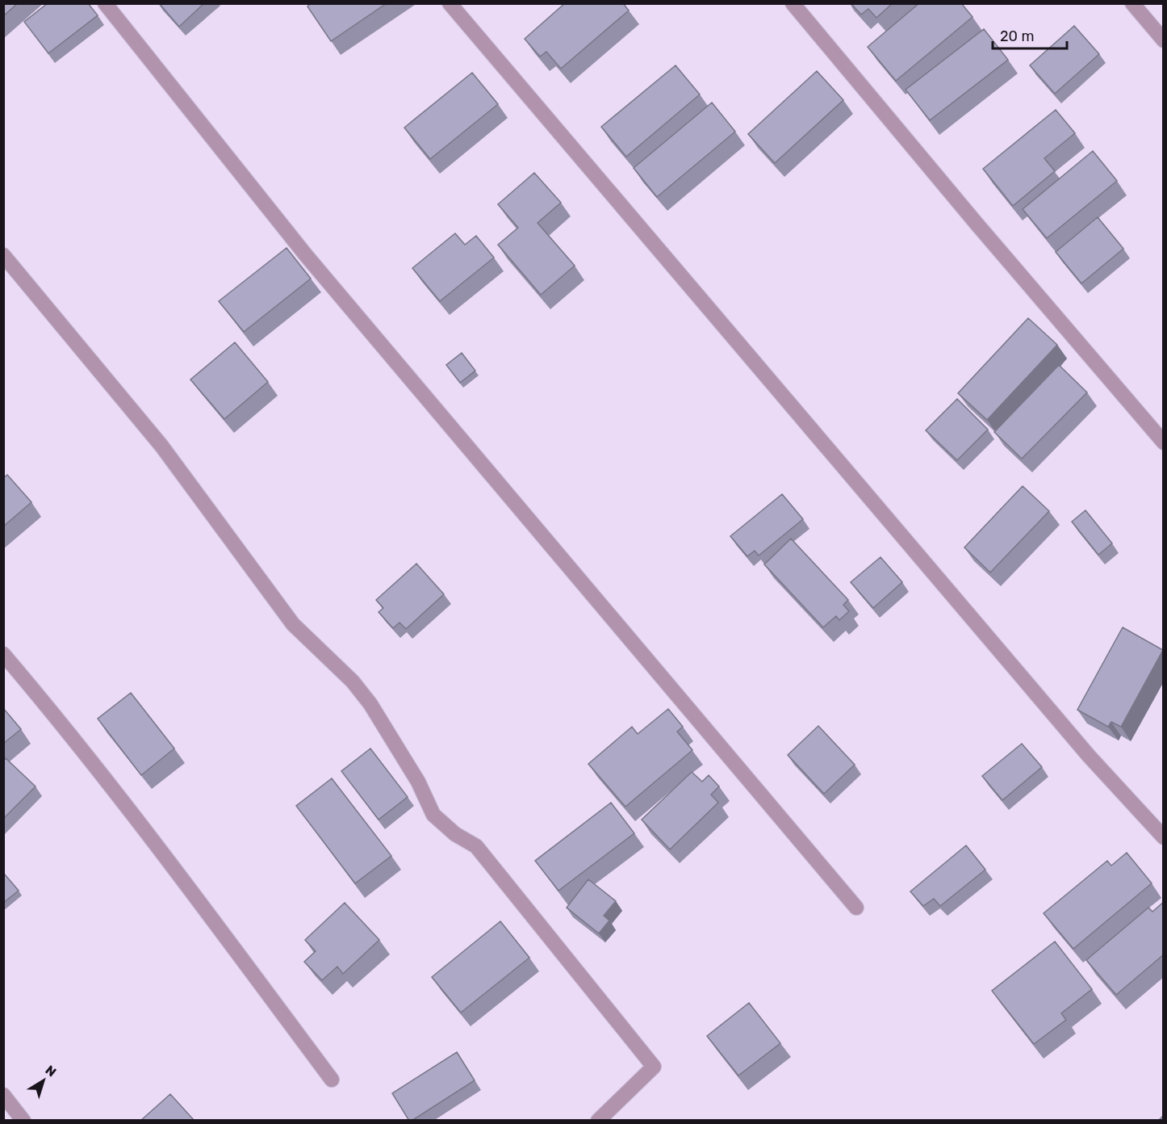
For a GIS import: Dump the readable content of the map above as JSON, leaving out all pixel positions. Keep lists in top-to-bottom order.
{
  "scale_bar": "20 m",
  "north": "top right"
}
